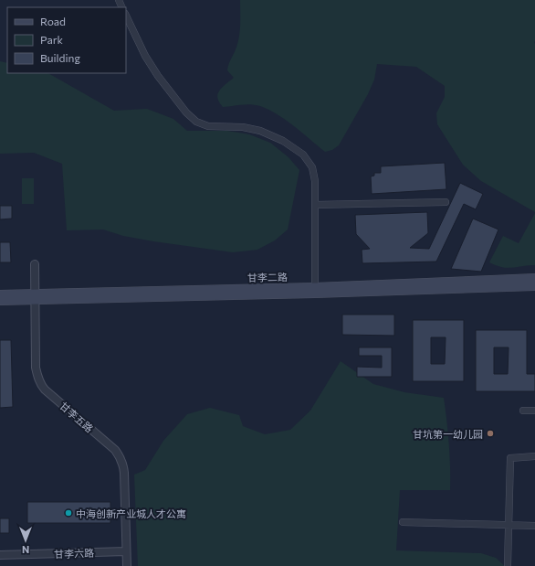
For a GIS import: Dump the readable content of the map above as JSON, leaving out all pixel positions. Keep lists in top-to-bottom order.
{
  "streets": {
    "main road": ["甘李二路"],
    "street": ["甘李五路", "甘李六路"]
  },
  "crossings": [
    ["甘李二路", "甘李五路"],
    ["甘李五路", "甘李六路"]
  ],
  "places": ["甘坑第一幼儿园", "中海创新产业城人才公寓"],
  "legend": ["Road", "Park", "Building"],
  "north": "bottom"
}
